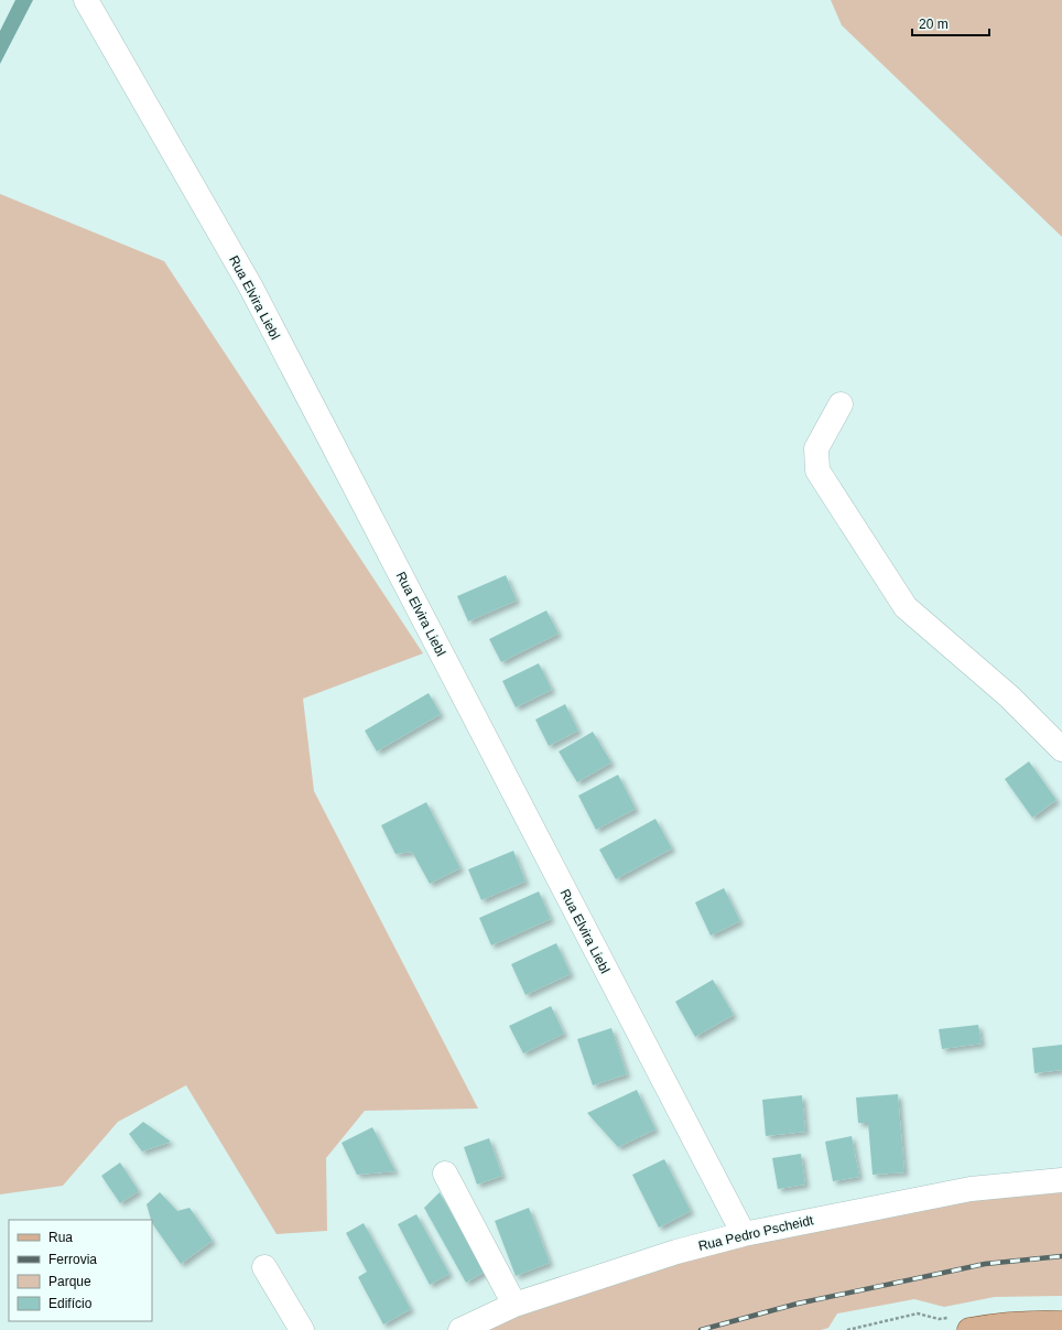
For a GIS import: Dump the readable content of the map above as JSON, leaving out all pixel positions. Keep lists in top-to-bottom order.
{
  "streets": {
    "street": ["Rua Elvira Liebl", "Rua Pedro Pscheidt"]
  },
  "crossings": [
    ["Rua Elvira Liebl", "Rua Pedro Pscheidt"]
  ],
  "legend": [
    "Rua",
    "Ferrovia",
    "Parque",
    "Edifício"
  ],
  "scale_bar": "20 m"
}
